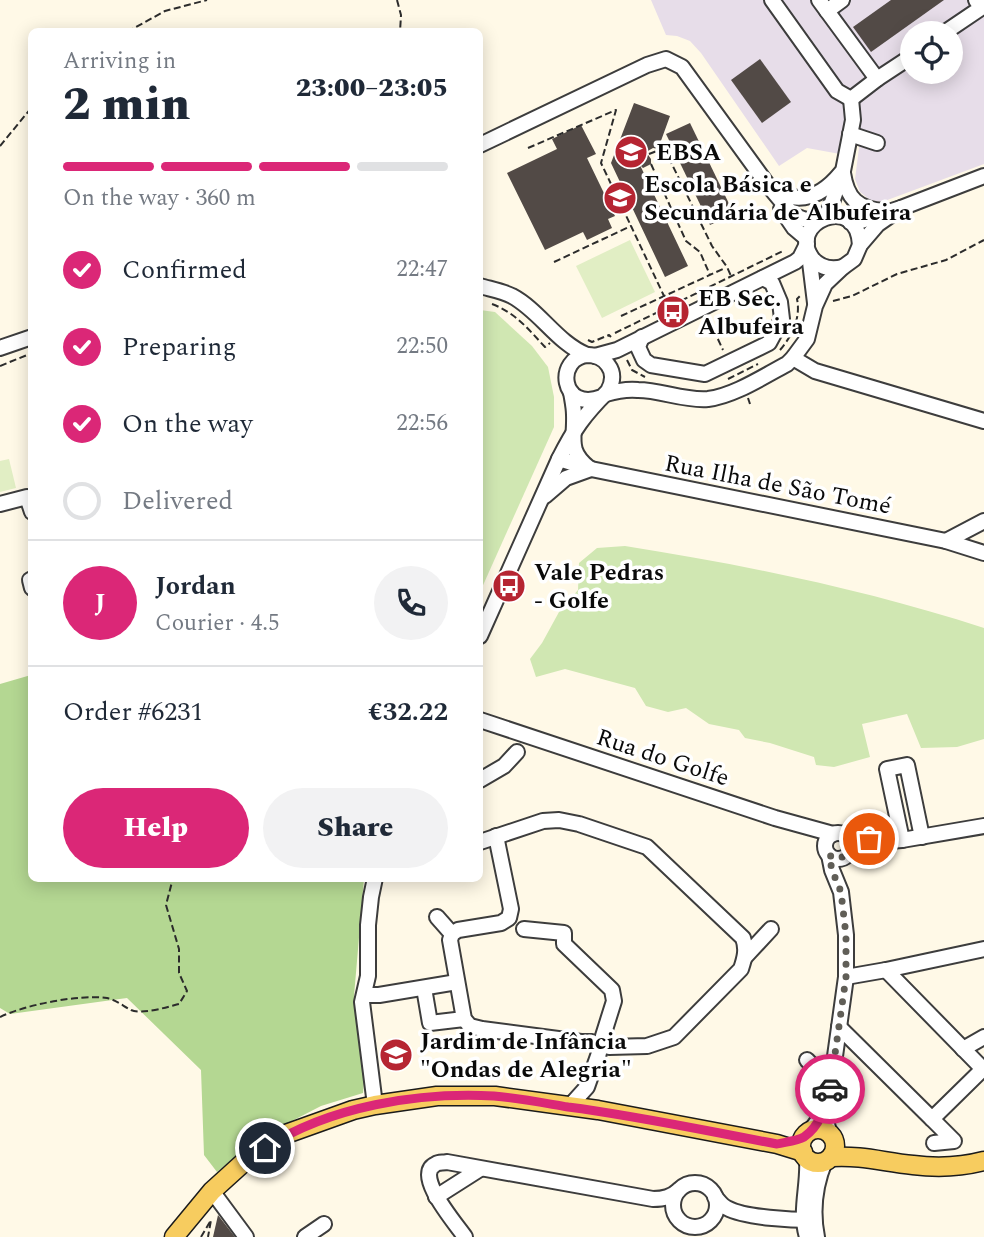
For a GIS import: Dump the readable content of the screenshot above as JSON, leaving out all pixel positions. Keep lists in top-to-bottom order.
{
  "streets": {
    "street": ["Rua Ilha de São Tomé", "Rua do Golfe"]
  },
  "places": {
    "school or university": ["EBSA", "Escola Básica e Secundária de Albufeira", "Jardim de Infância \"Ondas de Alegria\""],
    "bus stop": ["EB Sec. Albufeira", "Vale Pedras - Golfe"]
  },
  "page": {
    "heading": ["2 min", "Arriving in", "23:00–23:05"],
    "panel": [
      "Jordan",
      "Courier · 4.5",
      "Order #6231",
      "€32.22"
    ],
    "bar": "On the way · 360 m",
    "list": [
      ["Confirmed", "22:47"],
      ["Preparing", "22:50"],
      ["On the way", "22:56"],
      "Delivered"
    ],
    "round": "J",
    "buttons": ["Help", "Share"]
  }
}
